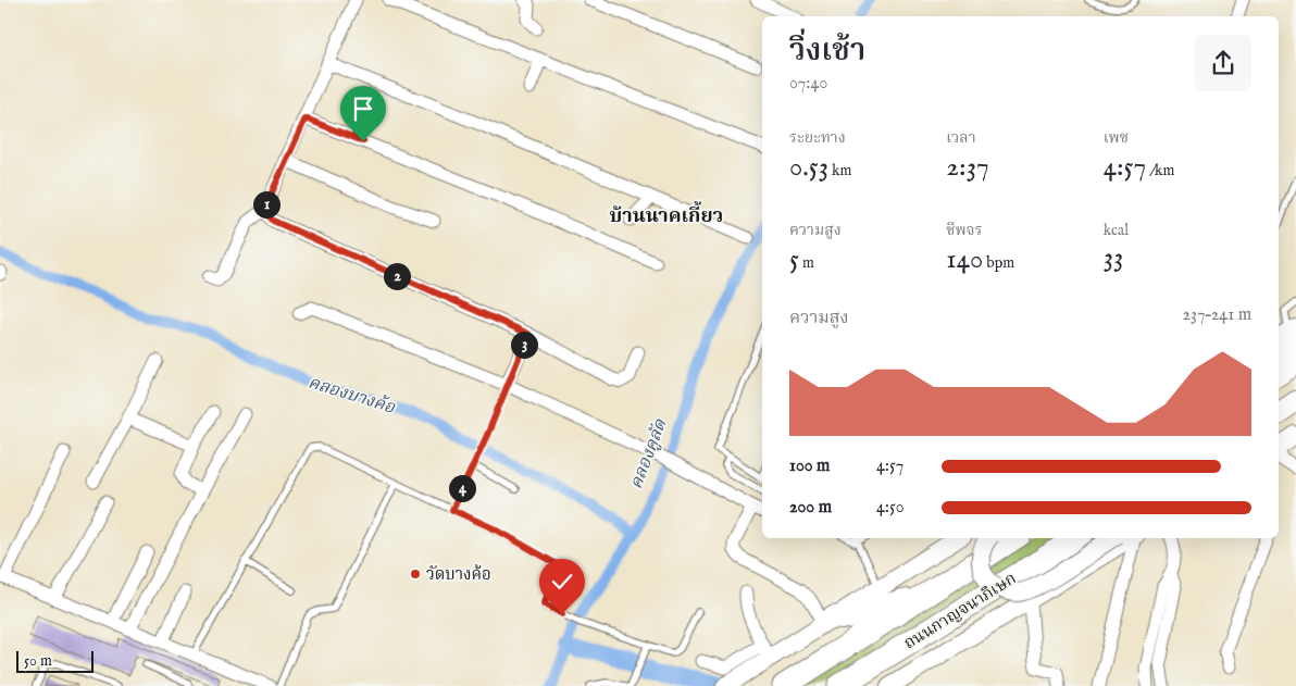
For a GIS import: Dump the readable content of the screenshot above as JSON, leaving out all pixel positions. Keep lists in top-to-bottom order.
{
  "streets": {
    "highway": ["ถนนกาญจนาภิเษก"]
  },
  "districts": ["บ้านนาคเกี้ยว"],
  "water": ["คลองบางค้อ", "คลองคูลัด"],
  "places": ["วัดบางค้อ"],
  "scale_bar": "50 m",
  "page": {
    "heading": ["วิ่งเช้า", "07:40"],
    "stats": [
      ["ระยะทาง", "0.53 km"],
      ["เวลา", "2:37"],
      ["เพซ", "4:57 /km"],
      ["ความสูง", "5 m"],
      ["ชีพจร", "140 bpm"],
      ["kcal", "33"]
    ],
    "pins": [
      "1",
      "2",
      "3",
      "4"
    ],
    "chart": ["ความสูง", "237–241 m"],
    "list": [
      {
        "name": "100 m",
        "note": "4:57"
      },
      {
        "name": "200 m",
        "note": "4:50"
      }
    ],
    "scale": "50 m"
  }
}
